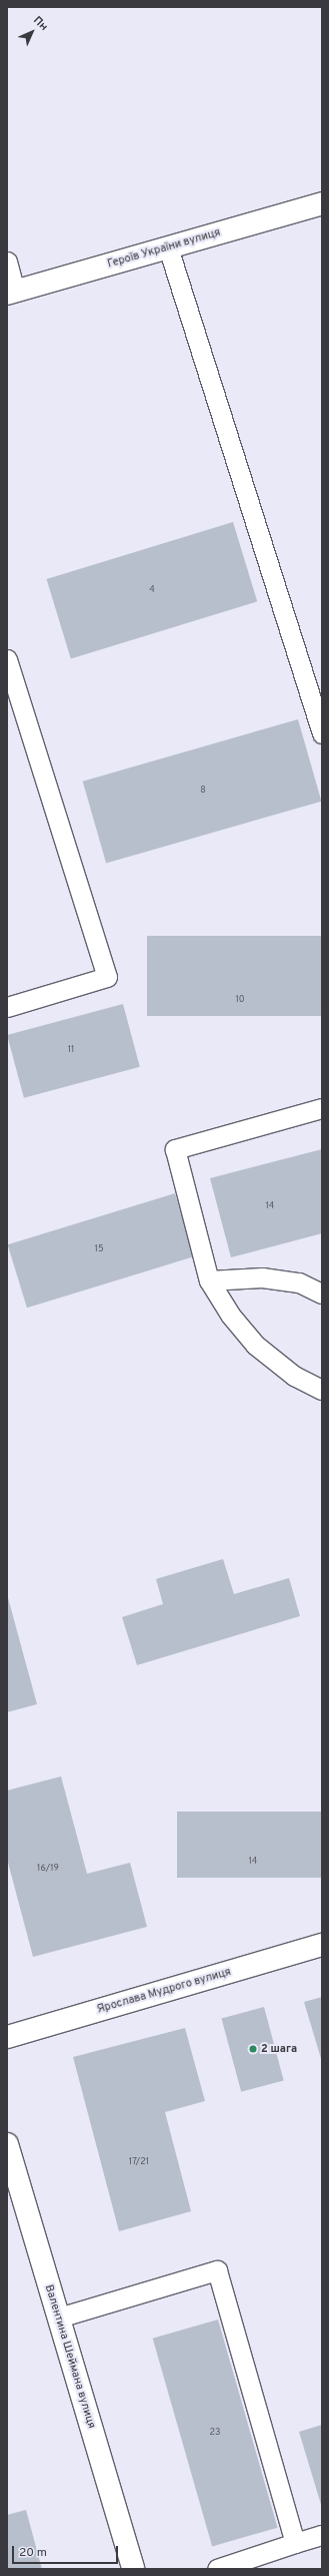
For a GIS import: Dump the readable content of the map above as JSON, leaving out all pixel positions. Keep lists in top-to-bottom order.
{
  "streets": {
    "street": ["Героїв України вулиця", "Ярослава Мудрого вулиця", "Валентина Шеймана вулиця"]
  },
  "places": ["2 шага"],
  "house_numbers": [
    "4",
    "8",
    "10",
    "11",
    "14",
    "15",
    "14",
    "16/19",
    "17/21",
    "23"
  ],
  "scale_bar": "20 m",
  "north": "top right"
}
